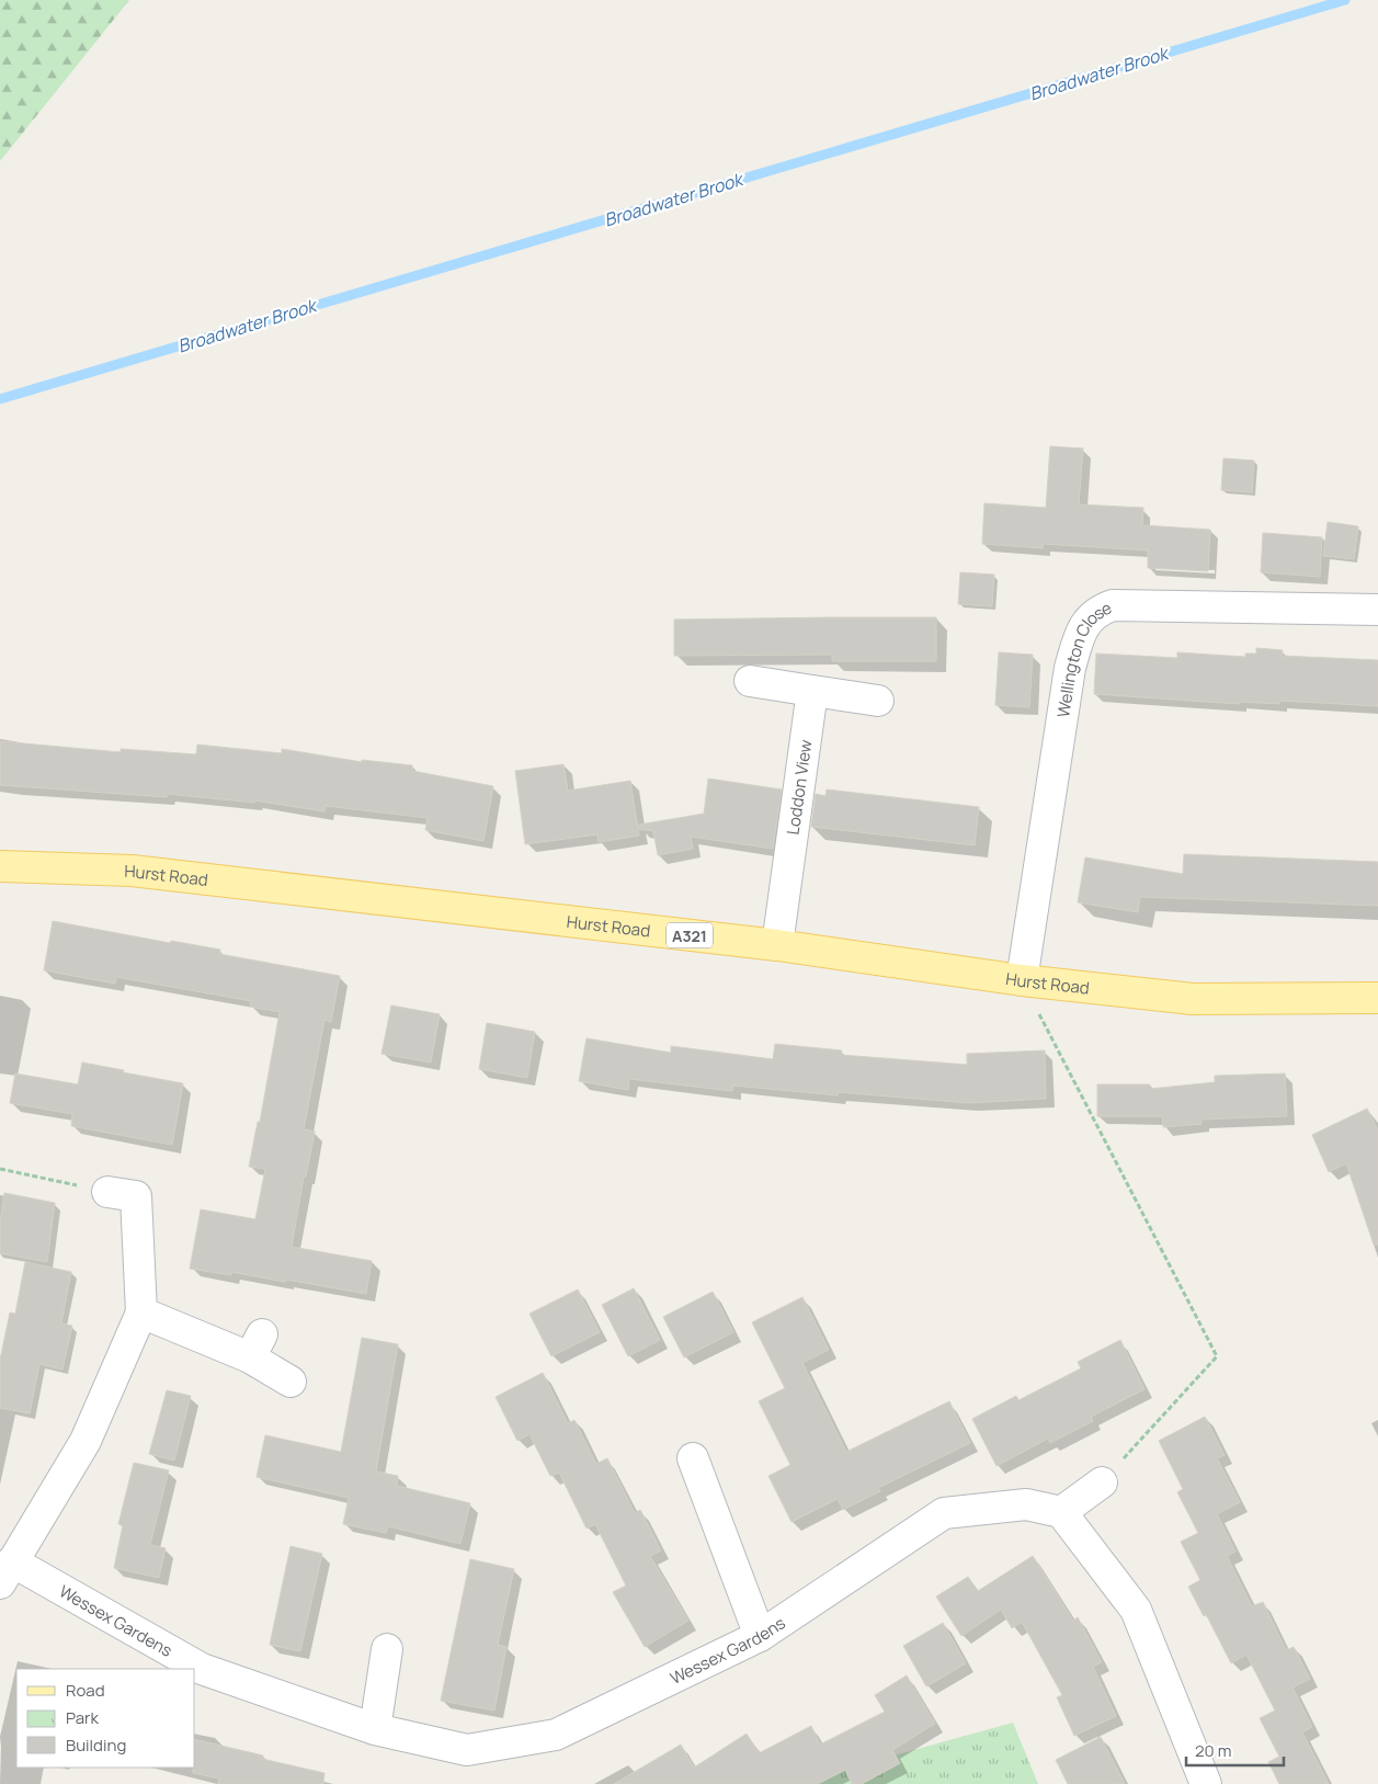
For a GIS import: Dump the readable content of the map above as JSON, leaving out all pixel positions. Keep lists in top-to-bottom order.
{
  "streets": {
    "main road": ["Hurst Road", "A321"],
    "street": ["Wellington Close", "Loddon View", "Wessex Gardens"]
  },
  "crossings": [
    ["Wellington Close", "Hurst Road"],
    ["Loddon View", "Hurst Road"]
  ],
  "water": ["Broadwater Brook"],
  "legend": ["Road", "Park", "Building"],
  "scale_bar": "20 m"
}
